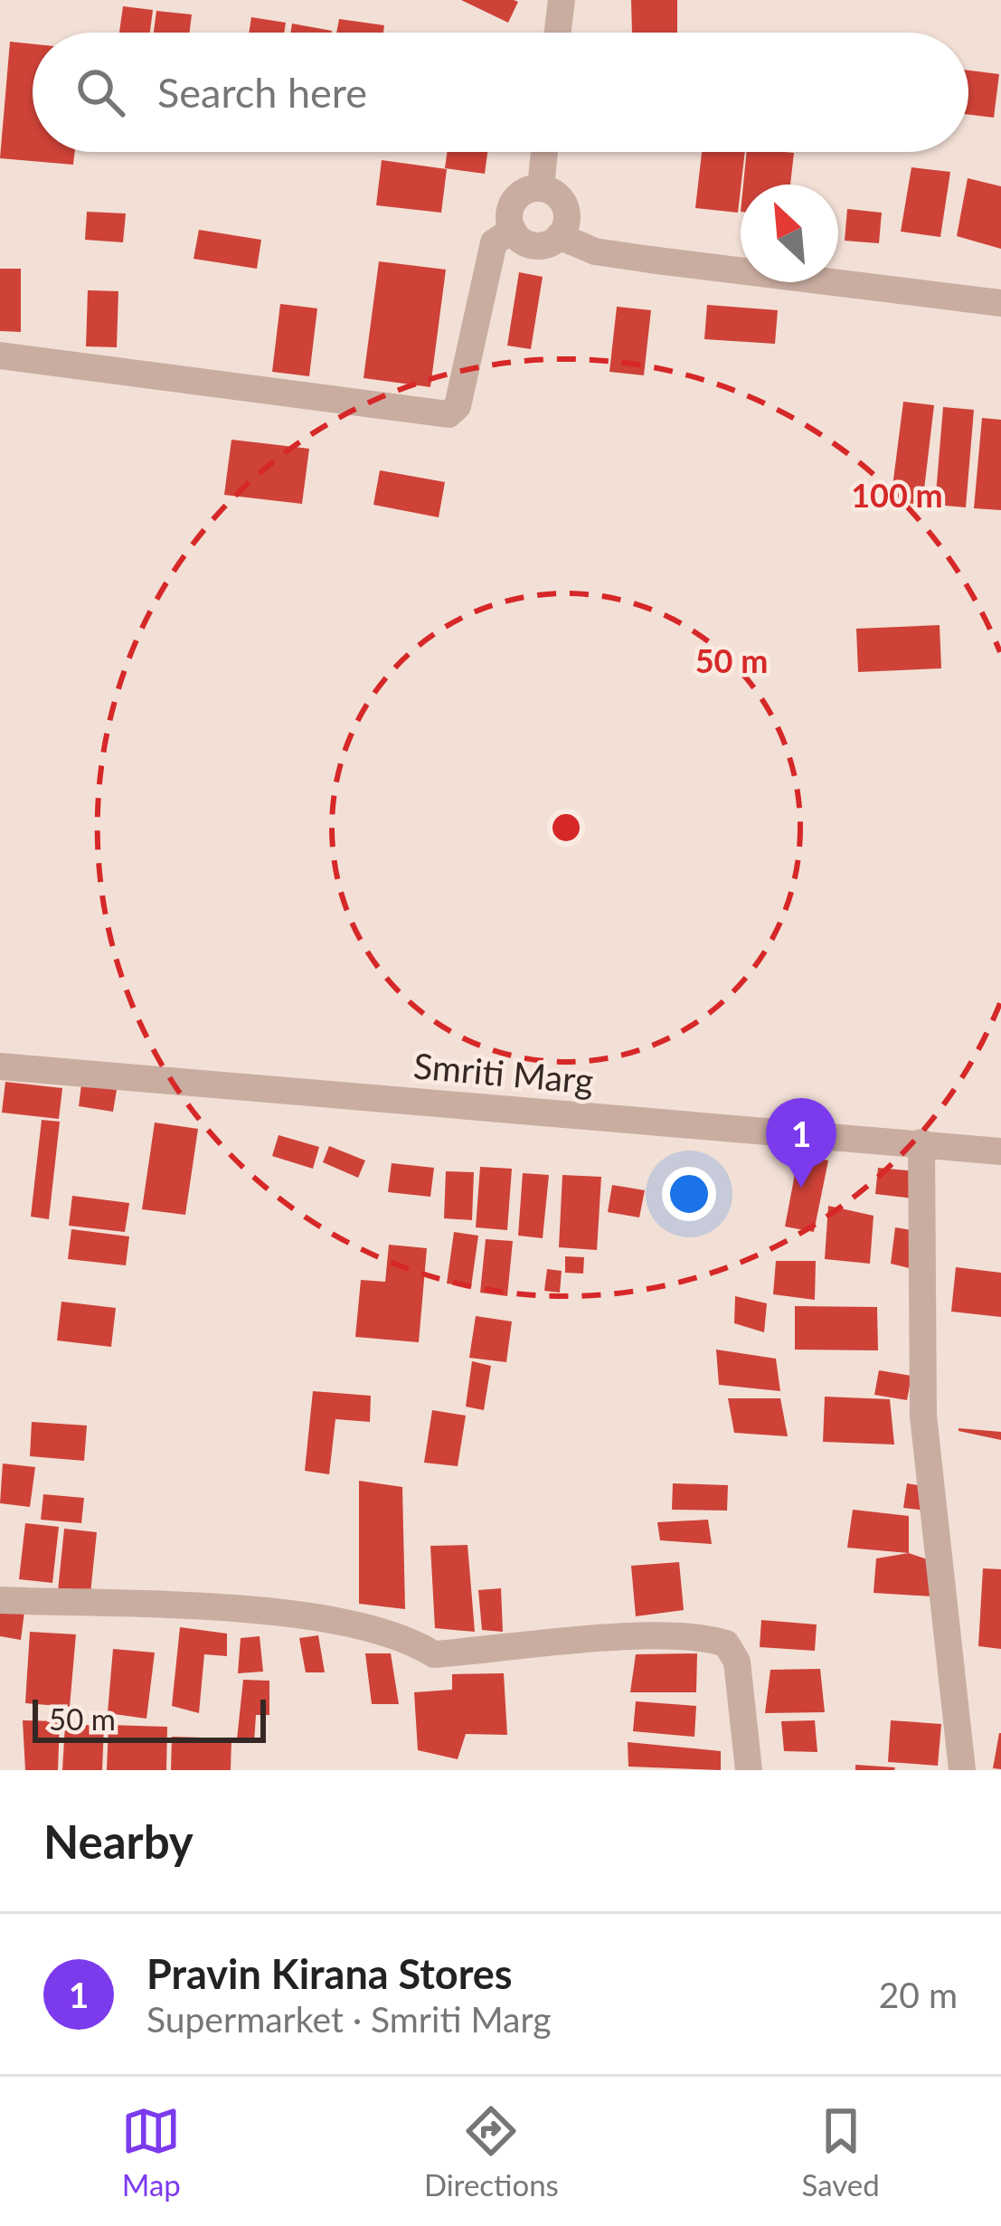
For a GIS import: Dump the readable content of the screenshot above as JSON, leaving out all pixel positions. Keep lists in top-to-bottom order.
{
  "streets": {
    "street": ["Smriti Marg"]
  },
  "scale_bar": "50 m",
  "north": "top left",
  "page": {
    "search": "Search here",
    "pins": "1",
    "scale": "50 m",
    "heading": "Nearby",
    "list": [
      {
        "mark": "1",
        "name": "Pravin Kirana Stores",
        "note": "Supermarket · Smriti Marg",
        "value": "20 m"
      }
    ],
    "nav": ["Map", "Directions", "Saved"]
  },
  "rings": ["100 m", "50 m"]
}
